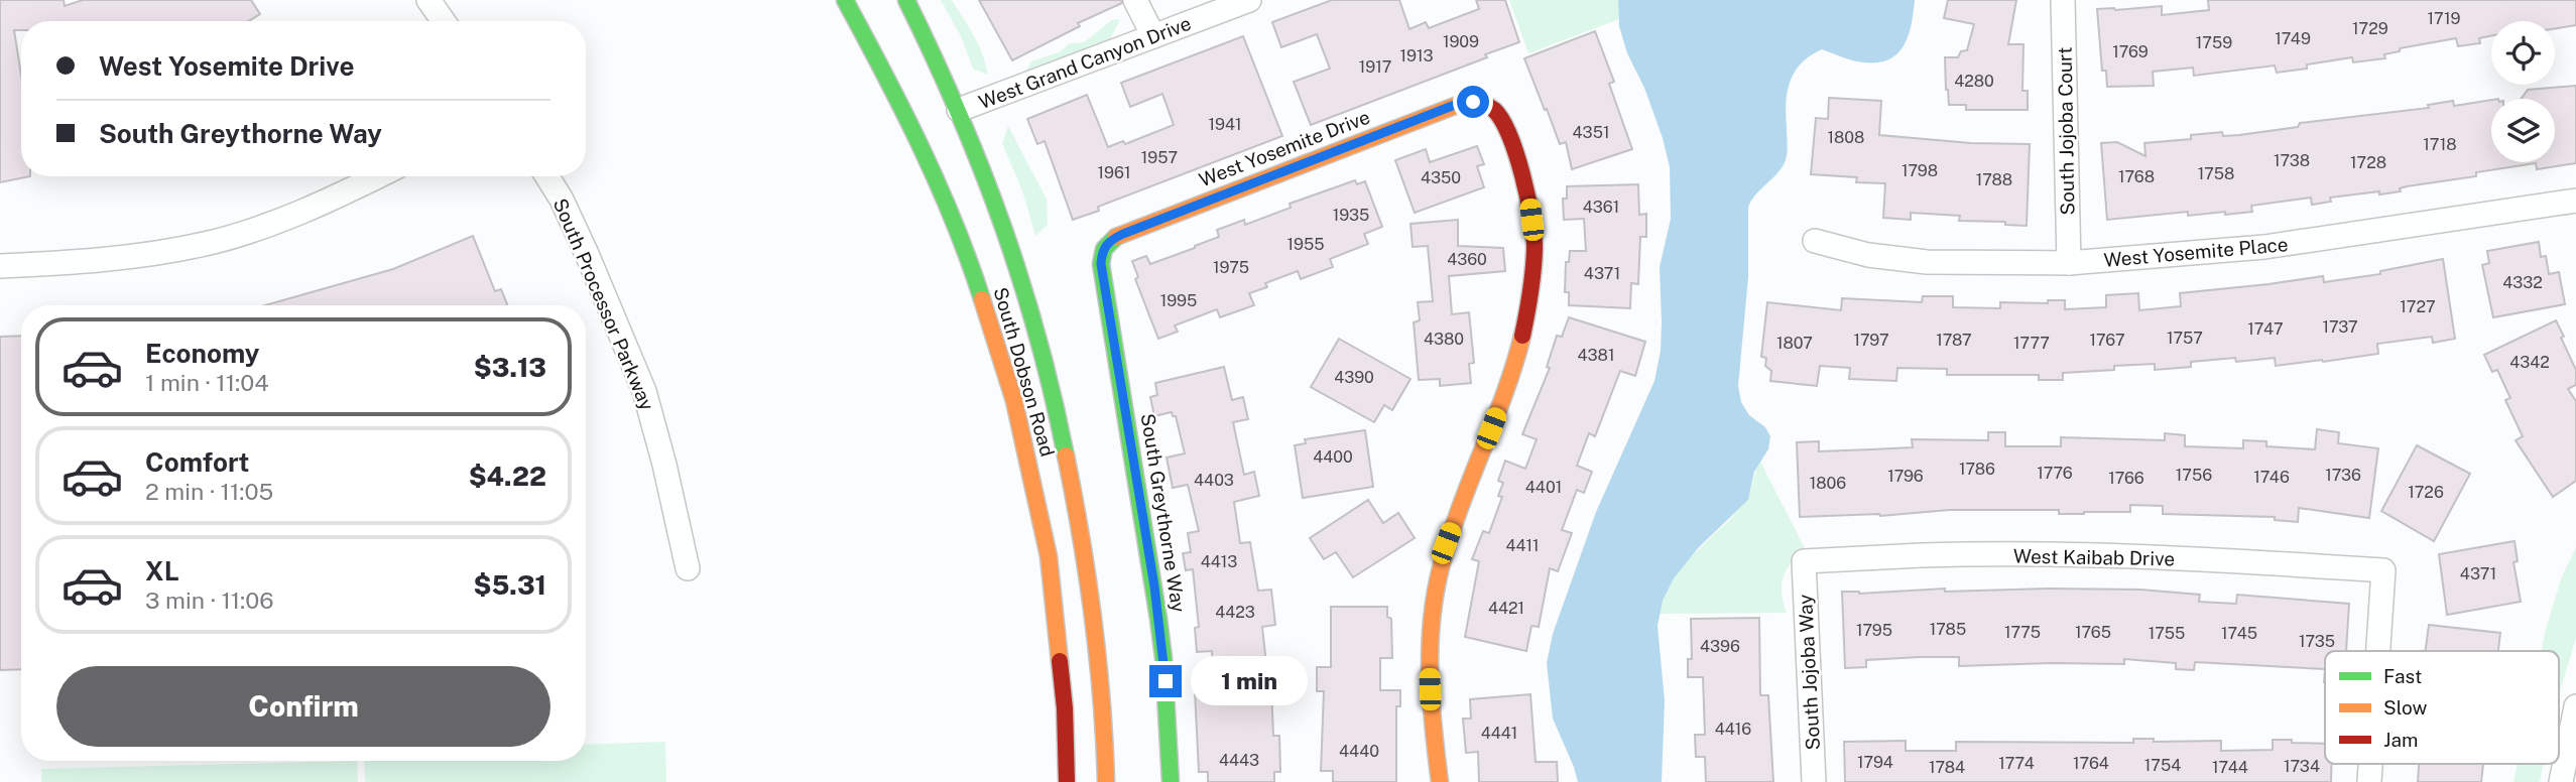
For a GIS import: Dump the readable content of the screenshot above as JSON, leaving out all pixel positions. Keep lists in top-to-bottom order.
{
  "streets": {
    "street": [
      "West Grand Canyon Drive",
      "South Jojoba Court",
      "West Yosemite Drive",
      "West Yosemite Place",
      "South Processor Parkway",
      "South Dobson Road",
      "South Greythorne Way",
      "West Kaibab Drive",
      "South Jojoba Way"
    ]
  },
  "crossings": [
    ["West Grand Canyon Drive", "South Dobson Road"],
    ["South Jojoba Court", "West Yosemite Place"],
    ["West Yosemite Drive", "South Greythorne Way"],
    ["West Kaibab Drive", "South Jojoba Way"]
  ],
  "house_numbers": [
    "1719",
    "1729",
    "1749",
    "1909",
    "1759",
    "1769",
    "1913",
    "1917",
    "4280",
    "1941",
    "4351",
    "1808",
    "1718",
    "1957",
    "1738",
    "1728",
    "1798",
    "1961",
    "1758",
    "1768",
    "4350",
    "1788",
    "4361",
    "1935",
    "1955",
    "4360",
    "1975",
    "4371",
    "4332",
    "1995",
    "1727",
    "1737",
    "1747",
    "1757",
    "4380",
    "1797",
    "1787",
    "1767",
    "1807",
    "1777",
    "4381",
    "4342",
    "4390",
    "4400",
    "1786",
    "1776",
    "1756",
    "1736",
    "1796",
    "1746",
    "1766",
    "4403",
    "1806",
    "4401",
    "1726",
    "4411",
    "4413",
    "4371",
    "4421",
    "4423",
    "1785",
    "1795",
    "1775",
    "1765",
    "1755",
    "1745",
    "1735",
    "4396",
    "4416",
    "4441",
    "4440",
    "4443",
    "1794",
    "1774",
    "1764",
    "1754",
    "1734",
    "1784",
    "1744"
  ],
  "legend": ["Fast", "Slow", "Jam"],
  "page": {
    "banner": ["West Yosemite Drive", "South Greythorne Way"],
    "list": [
      {
        "name": "Economy",
        "note": "1 min · 11:04",
        "value": "$3.13"
      },
      {
        "name": "Comfort",
        "note": "2 min · 11:05",
        "value": "$4.22"
      },
      {
        "name": "XL",
        "note": "3 min · 11:06",
        "value": "$5.31"
      }
    ],
    "buttons": "Confirm",
    "bubble": "1 min"
  }
}
